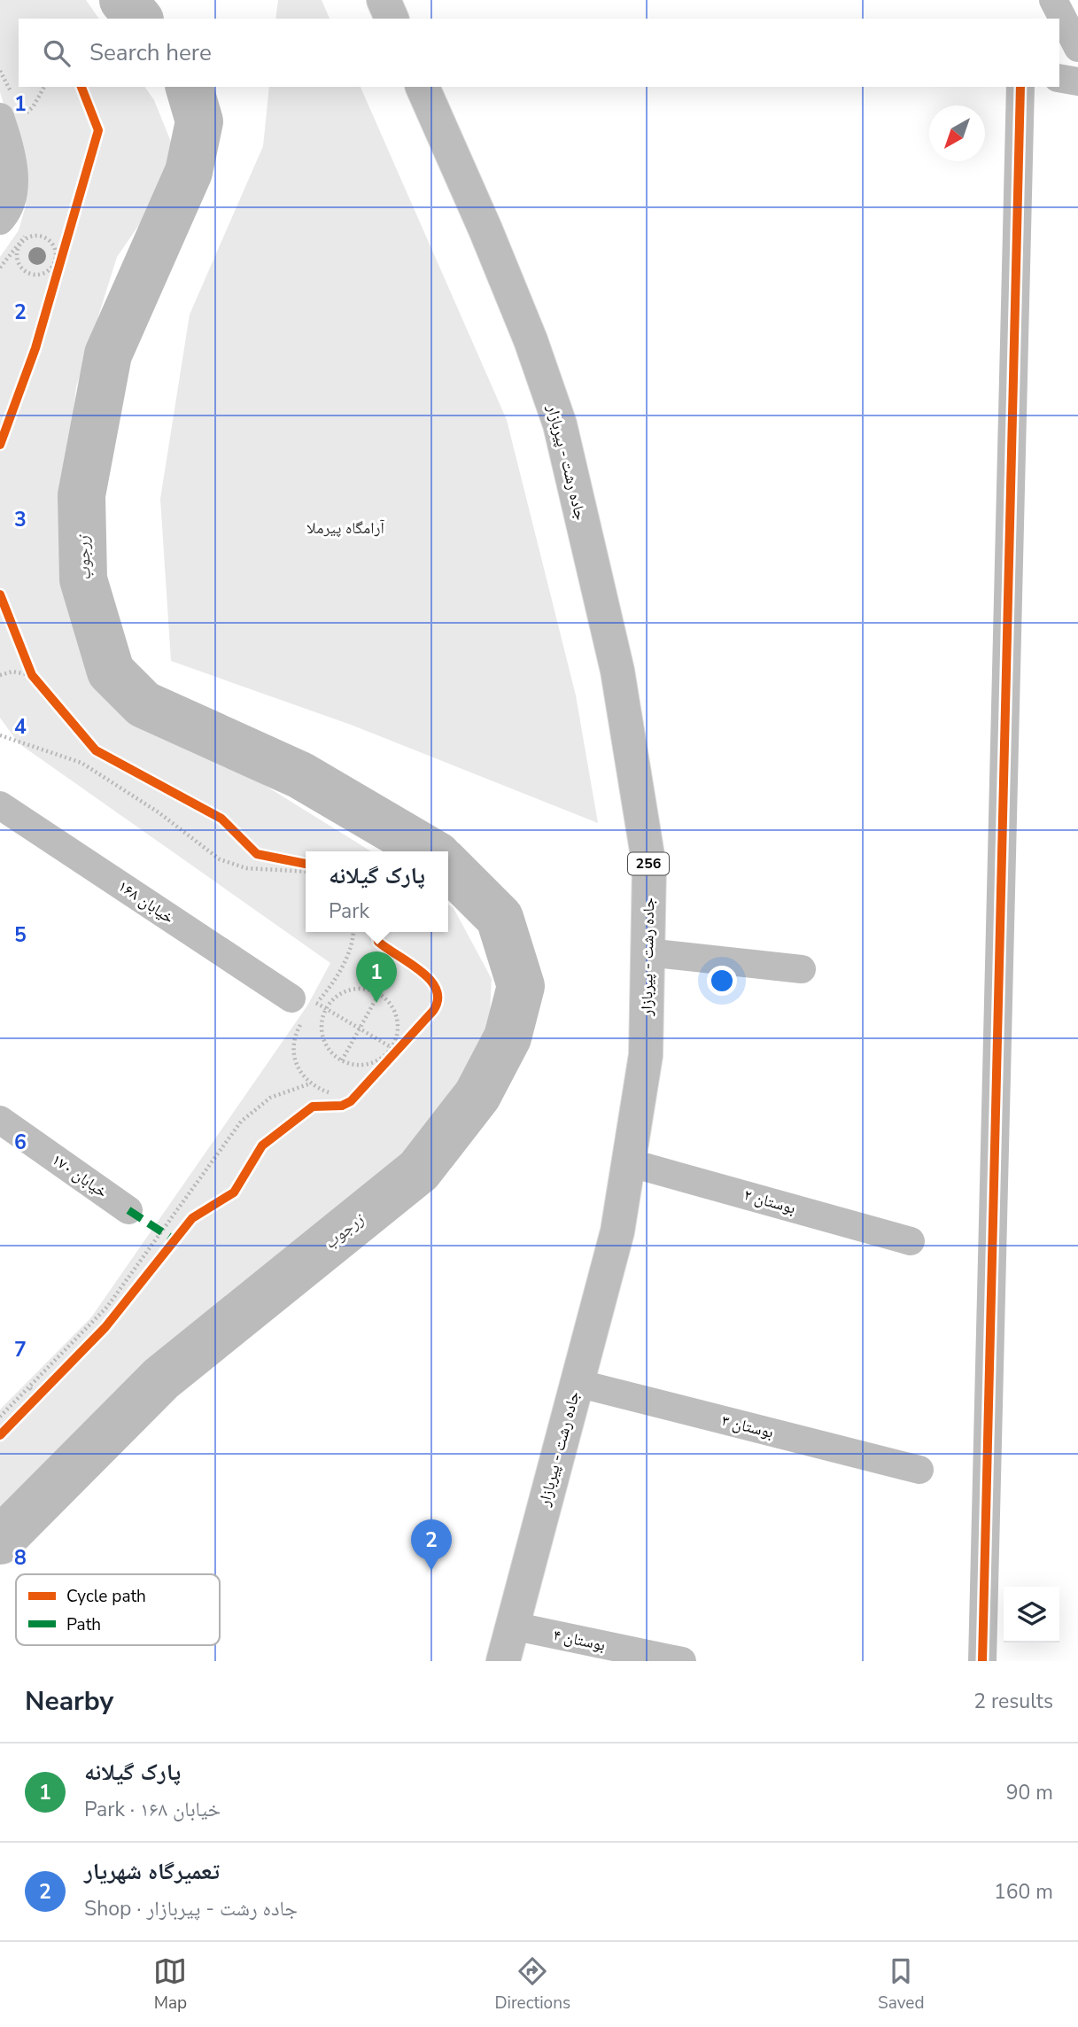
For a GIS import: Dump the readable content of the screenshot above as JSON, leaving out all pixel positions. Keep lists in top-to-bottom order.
{
  "streets": {
    "main road": ["جاده رشت - پیربازار", "256"],
    "street": [
      "خیابان ۱۶۸",
      "خیابان ۱۷۰",
      "بوستان ۲",
      "بوستان ۳",
      "بوستان ۴"
    ]
  },
  "crossings": [
    ["جاده رشت - پیربازار", "بوستان ۲"],
    ["جاده رشت - پیربازار", "بوستان ۳"],
    ["جاده رشت - پیربازار", "بوستان ۴"]
  ],
  "water": ["زرجوب"],
  "parks": ["آرامگاه پیرملا"],
  "legend": ["Cycle path", "Path"],
  "north": "bottom left",
  "page": {
    "search": "Search here",
    "popup": ["پارک گیلانه", "Park"],
    "pins": ["1", "2"],
    "heading": ["Nearby", "2 results"],
    "list": [
      {
        "mark": "1",
        "name": "پارک گیلانه",
        "note": "Park · خیابان ۱۶۸",
        "value": "90 m"
      },
      {
        "mark": "2",
        "name": "تعمیرگاه شهریار",
        "note": "Shop · جاده رشت - پیربازار",
        "value": "160 m"
      }
    ],
    "nav": ["Map", "Directions", "Saved"]
  },
  "grid": {
    "rows": [
      "1",
      "2",
      "3",
      "4",
      "5",
      "6",
      "7",
      "8"
    ]
  }
}
